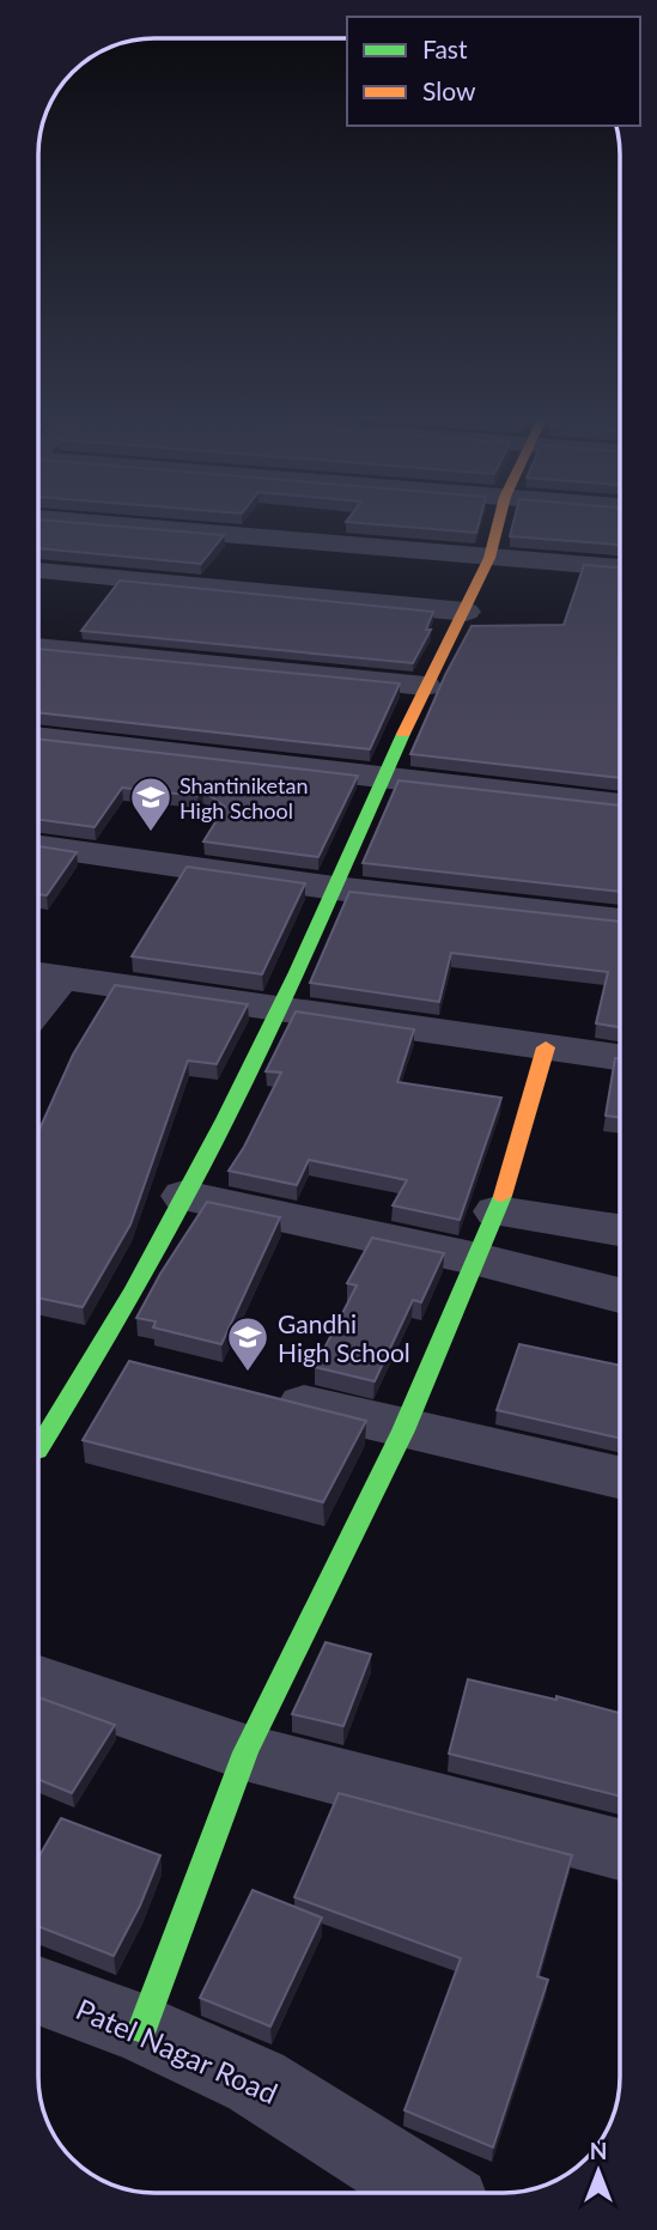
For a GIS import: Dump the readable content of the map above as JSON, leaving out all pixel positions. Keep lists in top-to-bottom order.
{
  "streets": {
    "street": ["Patel Nagar Road"]
  },
  "places": {
    "school or university": ["Shantiniketan High School", "Gandhi High School"]
  },
  "legend": ["Fast", "Slow"],
  "north": "top"
}
